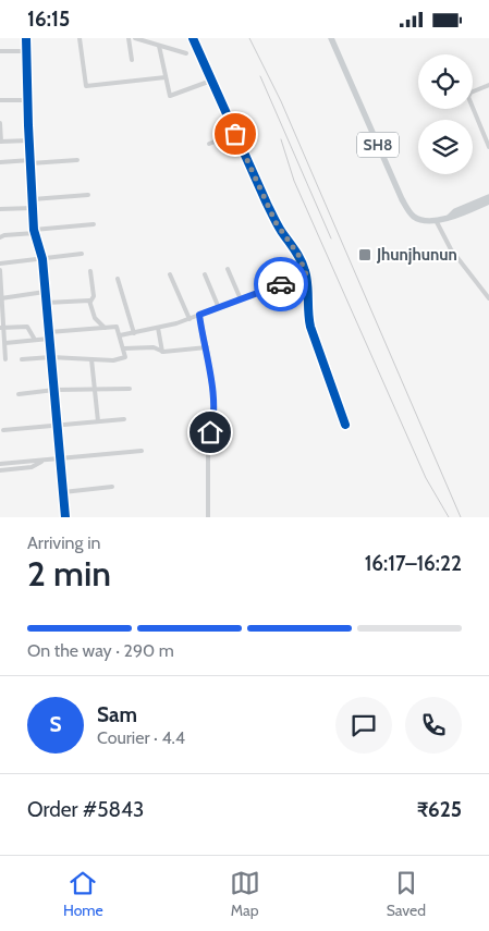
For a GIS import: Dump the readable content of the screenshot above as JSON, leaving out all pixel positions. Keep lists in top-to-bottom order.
{
  "streets": {
    "main road": ["SH8"]
  },
  "places": {
    "transit": ["Jhunjhunun"]
  },
  "page": {
    "status": "16:15",
    "heading": ["2 min", "Arriving in", "16:17–16:22"],
    "panel": [
      "Sam",
      "Courier · 4.4",
      "Order #5843",
      "₹625"
    ],
    "bar": "On the way · 290 m",
    "round": "S",
    "tabs": ["Home", "Map", "Saved"]
  }
}
